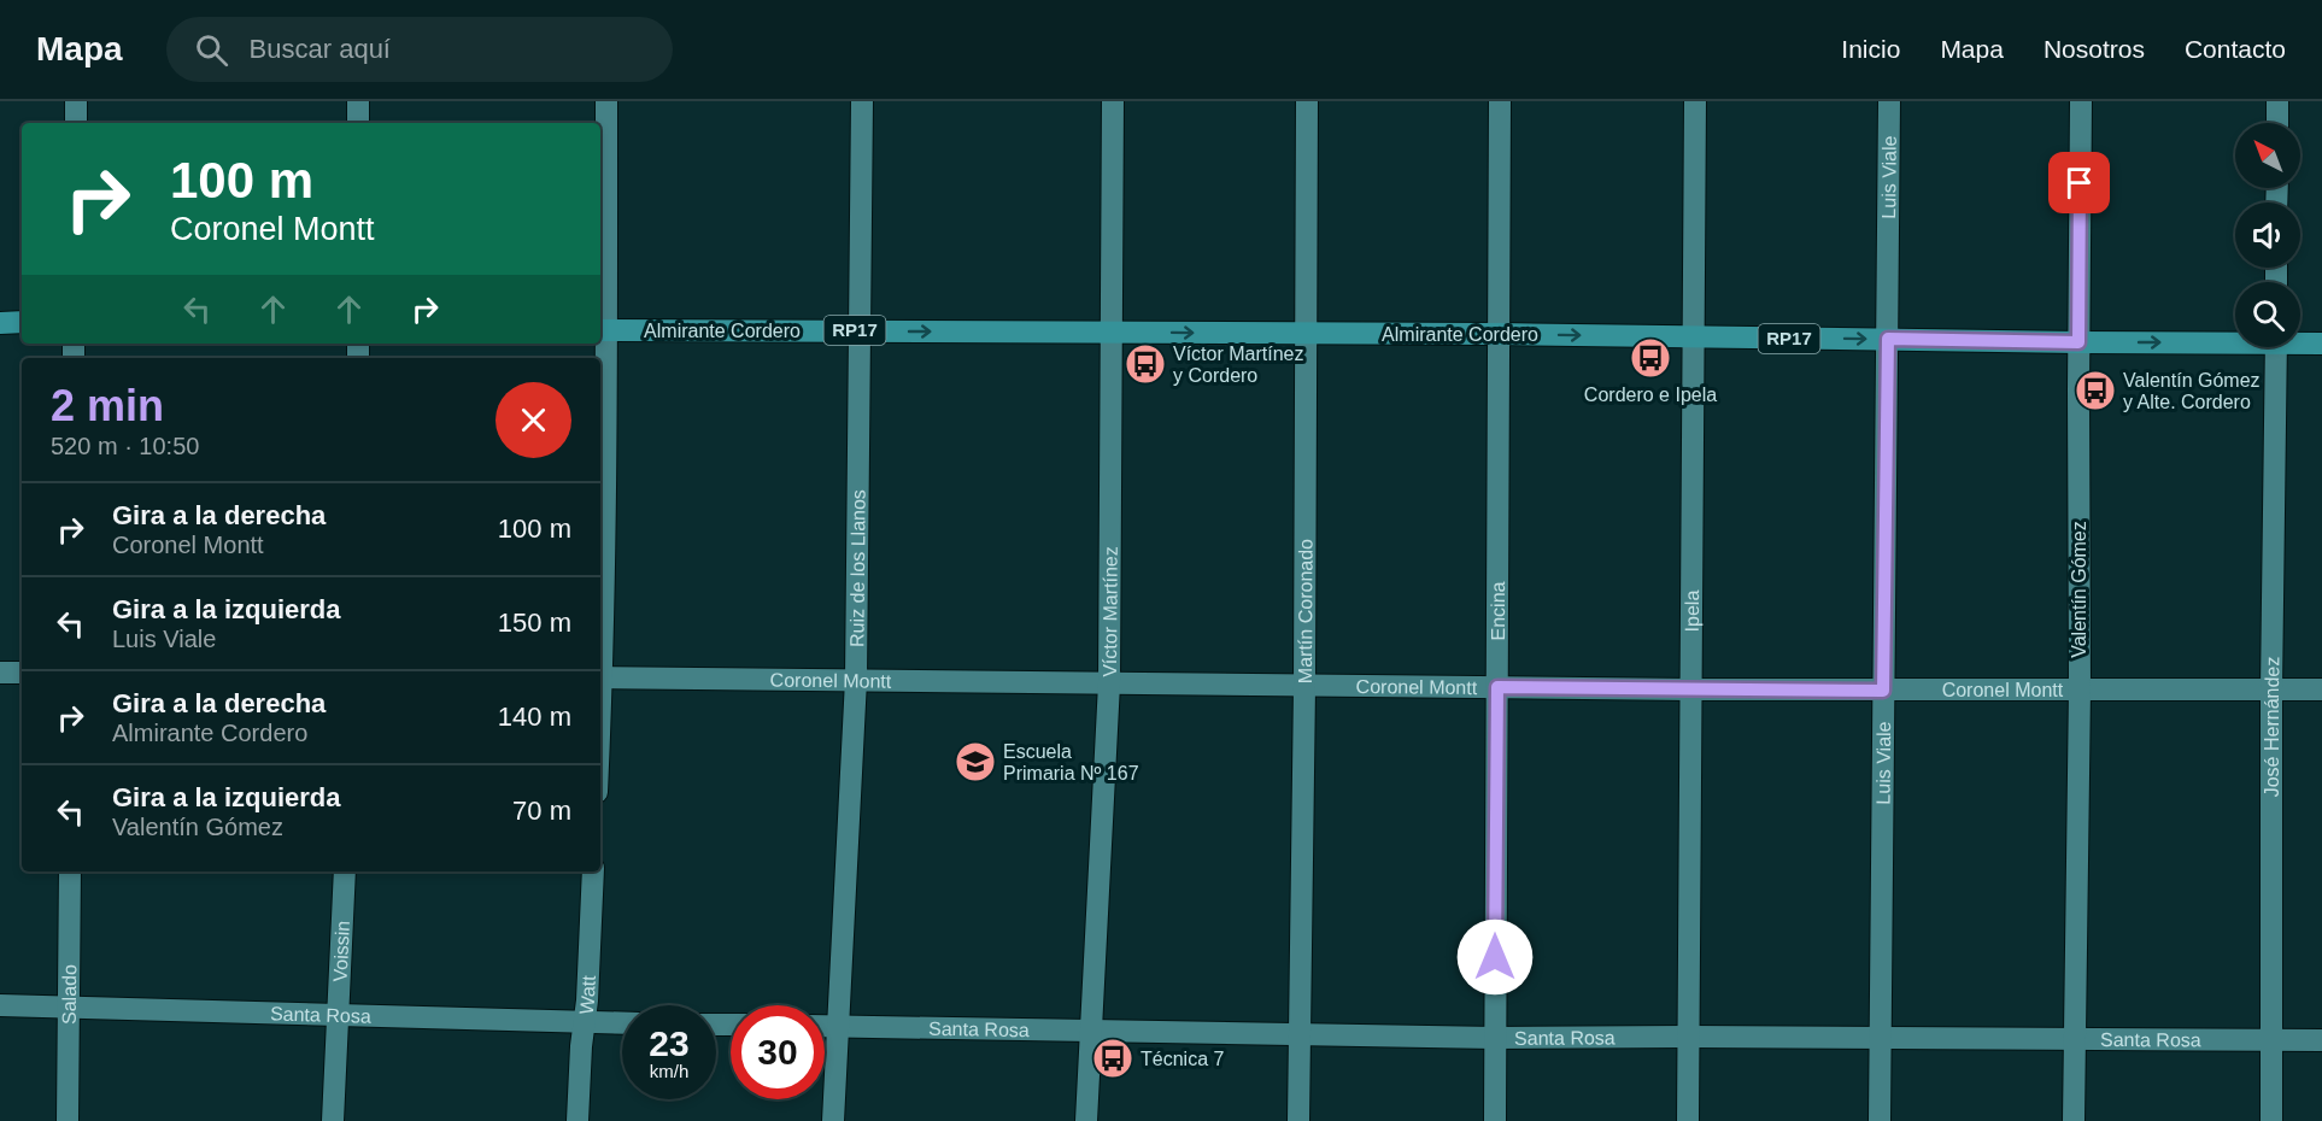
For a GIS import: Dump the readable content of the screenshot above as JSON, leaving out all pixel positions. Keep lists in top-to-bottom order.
{
  "streets": {
    "main road": ["Almirante Cordero", "RP17"],
    "street": [
      "Luis Viale",
      "Ruiz de los Llanos",
      "Valentín Gómez",
      "Víctor Martínez",
      "Martín Coronado",
      "Encina",
      "Ipela",
      "Coronel Montt",
      "José Hernández",
      "Voissin",
      "Salado",
      "Watt",
      "Santa Rosa"
    ]
  },
  "crossings": [
    ["Luis Viale", "Almirante Cordero"],
    ["Luis Viale", "Coronel Montt"],
    ["Luis Viale", "Santa Rosa"],
    ["Almirante Cordero", "Ruiz de los Llanos"],
    ["Almirante Cordero", "Valentín Gómez"],
    ["Almirante Cordero", "Víctor Martínez"],
    ["Almirante Cordero", "Martín Coronado"],
    ["Almirante Cordero", "Encina"],
    ["Almirante Cordero", "Ipela"],
    ["Ruiz de los Llanos", "Coronel Montt"],
    ["Ruiz de los Llanos", "Santa Rosa"],
    ["Valentín Gómez", "Coronel Montt"],
    ["Valentín Gómez", "Santa Rosa"],
    ["Víctor Martínez", "Coronel Montt"],
    ["Víctor Martínez", "Santa Rosa"],
    ["Martín Coronado", "Coronel Montt"],
    ["Martín Coronado", "Santa Rosa"],
    ["Encina", "Coronel Montt"],
    ["Encina", "Santa Rosa"],
    ["Ipela", "Coronel Montt"],
    ["Ipela", "Santa Rosa"],
    ["Coronel Montt", "José Hernández"],
    ["José Hernández", "Santa Rosa"],
    ["Voissin", "Santa Rosa"],
    ["Salado", "Santa Rosa"],
    ["Watt", "Santa Rosa"]
  ],
  "one_way": ["Almirante Cordero"],
  "places": {
    "bus stop": [
      "Cordero e Ipela",
      "Víctor Martínez y Cordero",
      "Valentín Gómez y Alte. Cordero",
      "Técnica 7"
    ],
    "school or university": ["Escuela Primaria Nº 167"]
  },
  "north": "top left",
  "page": {
    "header": "Mapa",
    "search": "Buscar aquí",
    "nav": [
      "Inicio",
      "Mapa",
      "Nosotros",
      "Contacto"
    ],
    "turn": ["100 m", "Coronel Montt"],
    "heading": ["2 min", "520 m · 10:50"],
    "list": [
      {
        "name": "Gira a la derecha",
        "note": "Coronel Montt",
        "value": "100 m"
      },
      {
        "name": "Gira a la izquierda",
        "note": "Luis Viale",
        "value": "150 m"
      },
      {
        "name": "Gira a la derecha",
        "note": "Almirante Cordero",
        "value": "140 m"
      },
      {
        "name": "Gira a la izquierda",
        "note": "Valentín Gómez",
        "value": "70 m"
      }
    ],
    "speed": "23 km/h",
    "limit": "30"
  }
}
